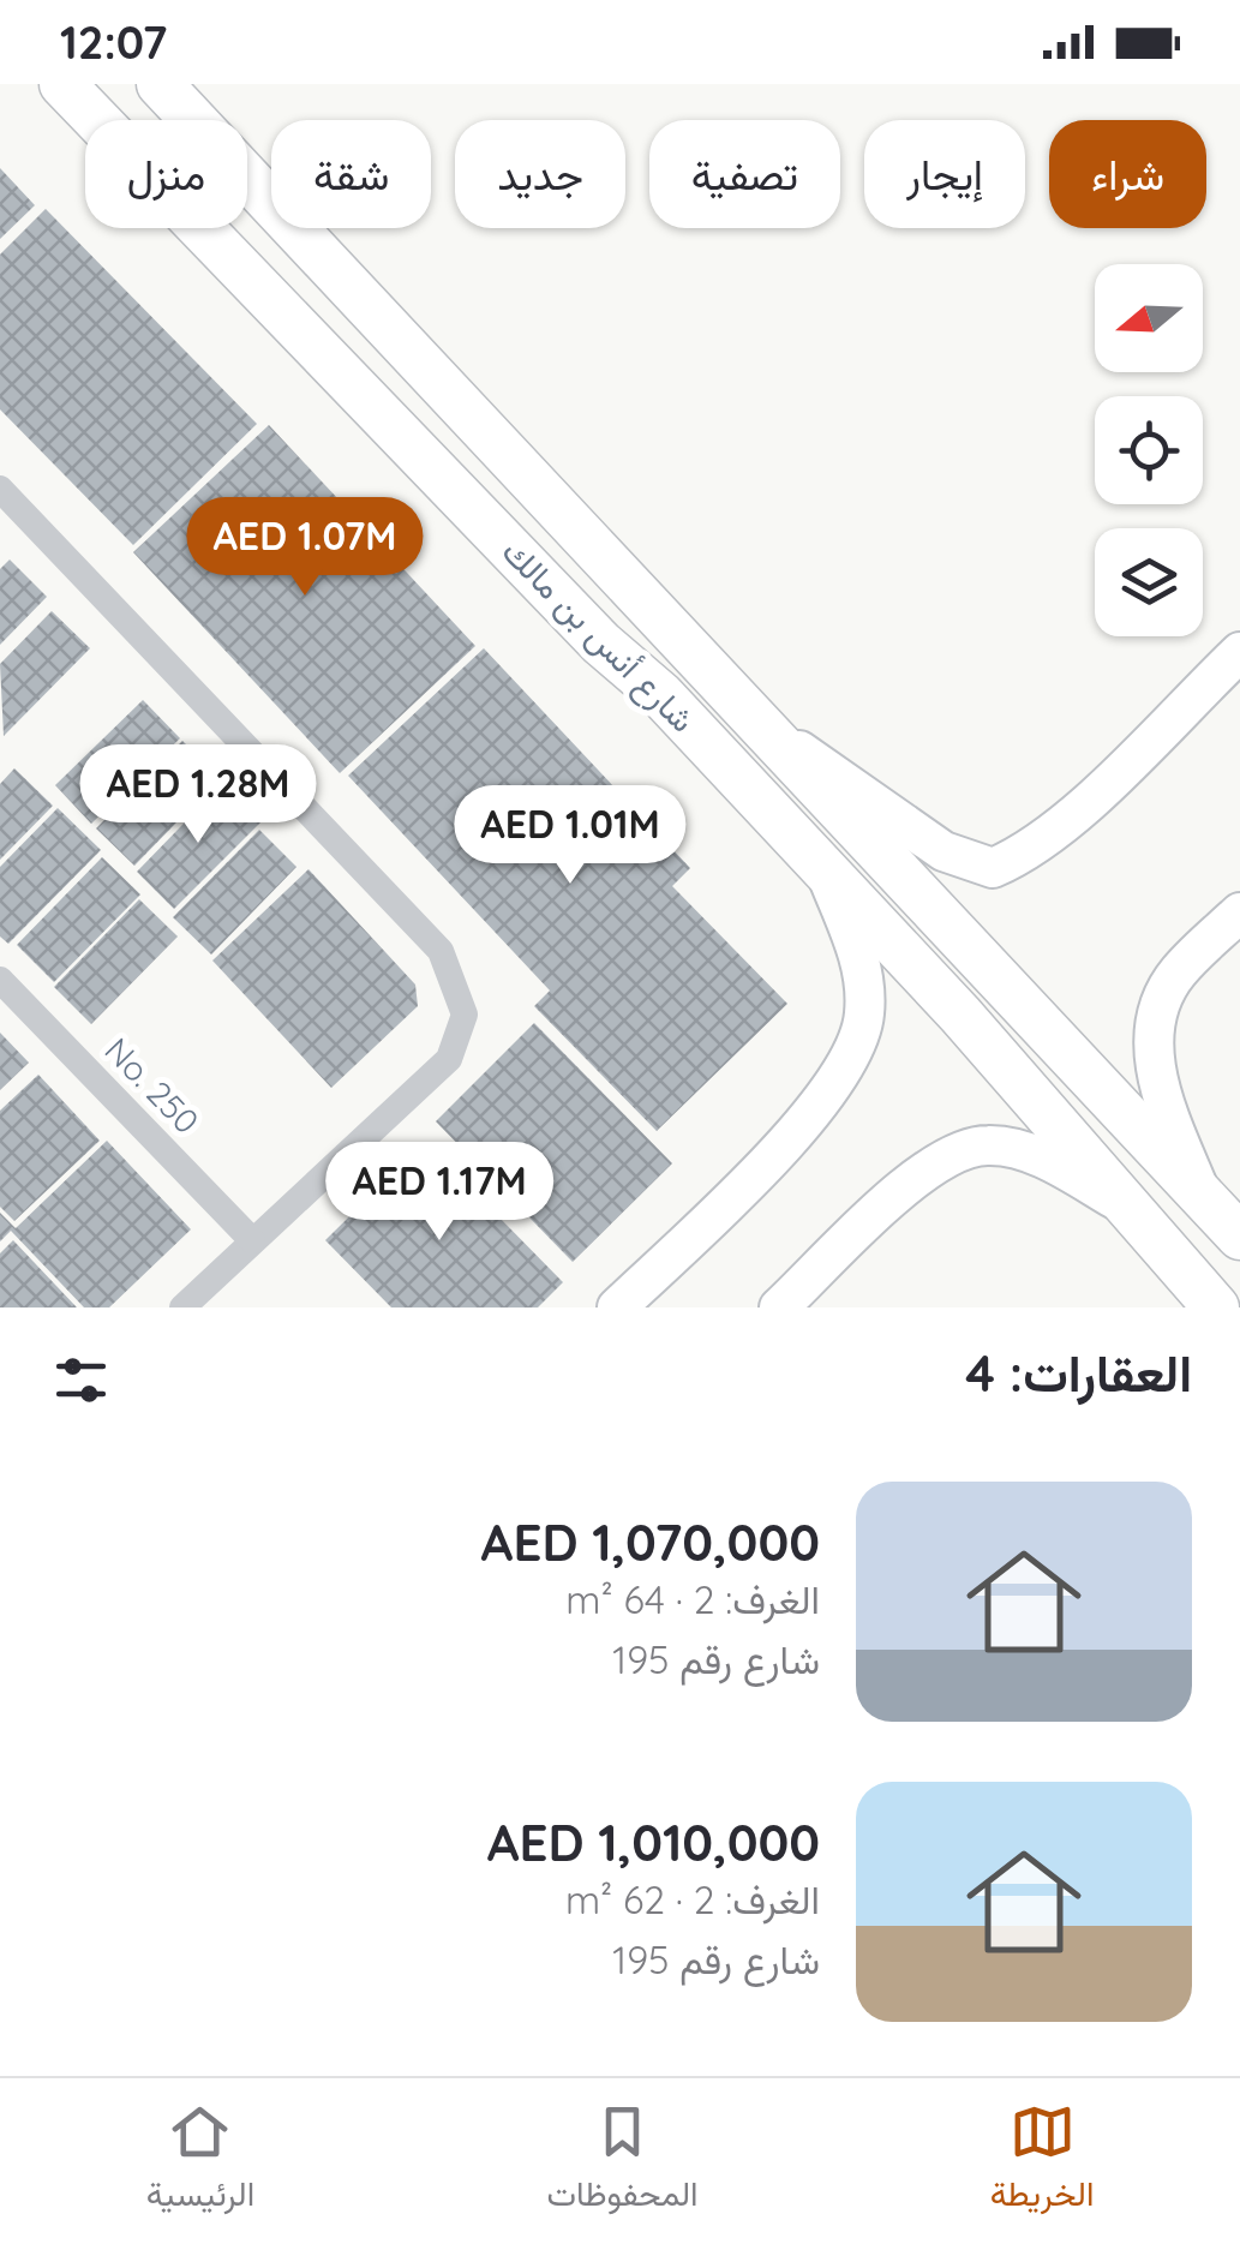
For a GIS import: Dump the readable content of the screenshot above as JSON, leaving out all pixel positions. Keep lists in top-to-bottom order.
{
  "streets": {
    "main road": ["شارع أنس بن مالك"],
    "street": ["No. 250"]
  },
  "north": "left",
  "page": {
    "status": "12:07",
    "chip": [
      "شراء",
      "إيجار",
      "تصفية",
      "جديد",
      "شقة",
      "منزل"
    ],
    "price": [
      "AED 1.07M",
      "AED 1.28M",
      "AED 1.01M",
      "AED 1.17M"
    ],
    "heading": "العقارات: 4",
    "list": [
      {
        "name": "AED 1,070,000",
        "note": "الغرف: 2 · 64 m² · شارع رقم 195"
      },
      {
        "name": "AED 1,010,000",
        "note": "الغرف: 2 · 62 m² · شارع رقم 195"
      }
    ],
    "tabs": ["الخريطة", "المحفوظات", "الرئيسية"]
  }
}
